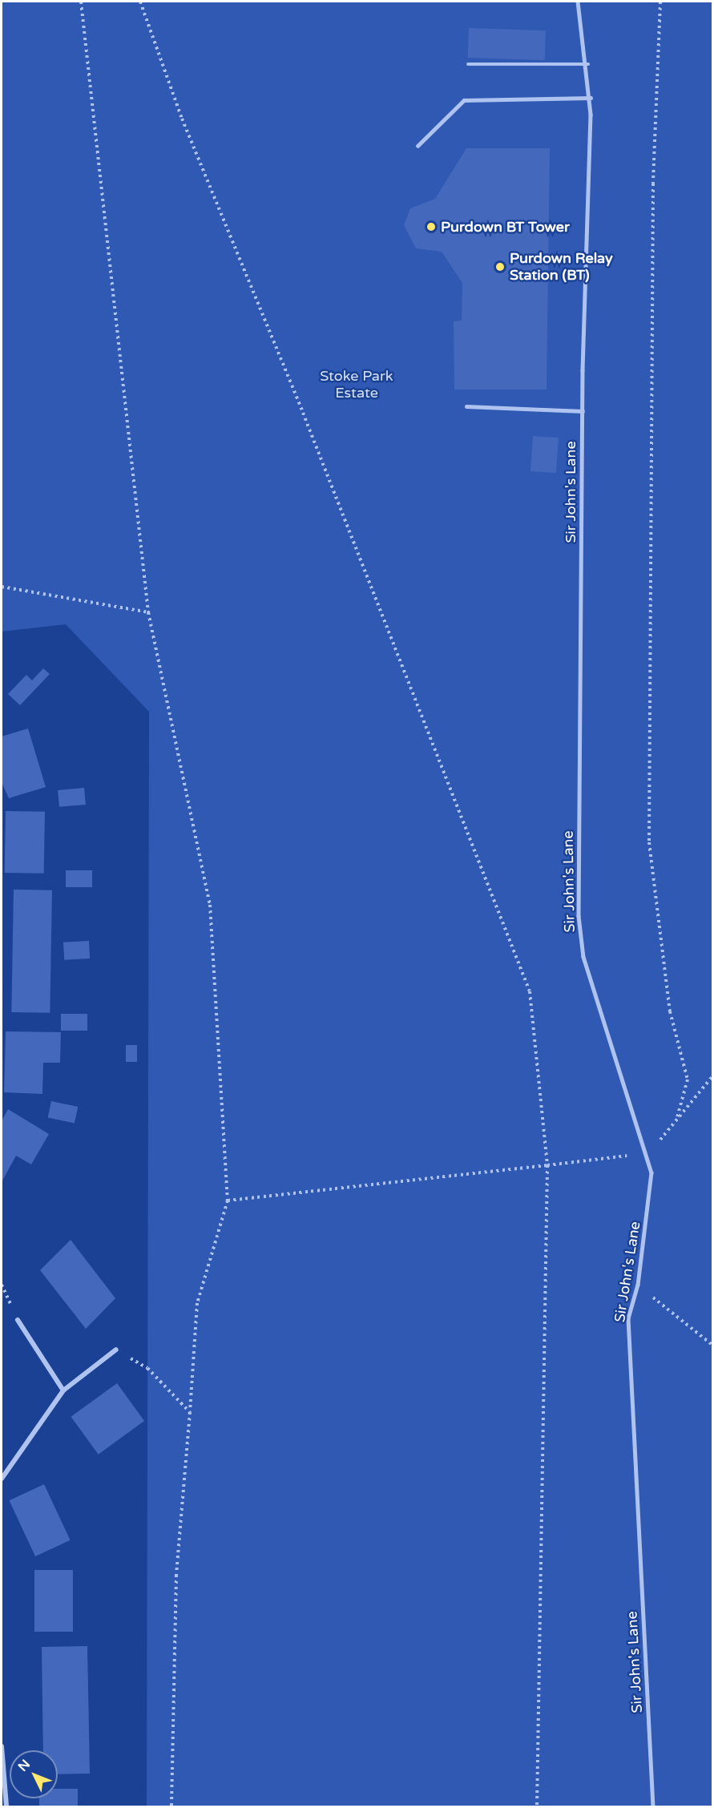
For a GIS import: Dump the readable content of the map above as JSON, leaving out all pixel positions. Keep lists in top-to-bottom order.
{
  "streets": {
    "lane": ["Sir John's Lane"]
  },
  "parks": ["Stoke Park Estate"],
  "places": ["Purdown BT Tower", "Purdown Relay Station (BT)"],
  "north": "top left"
}
